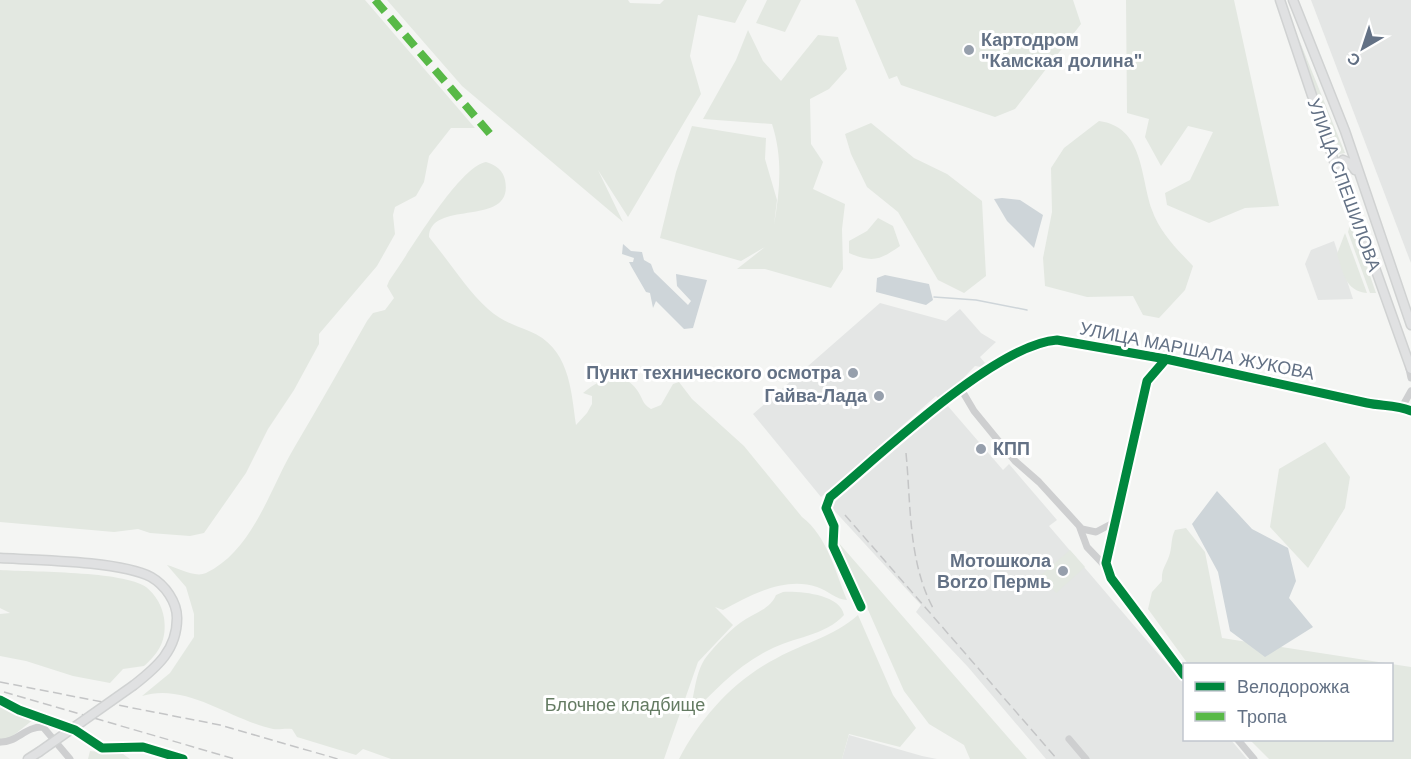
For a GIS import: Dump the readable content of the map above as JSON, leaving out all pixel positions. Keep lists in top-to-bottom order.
{
  "streets": {
    "main road": ["УЛИЦА СПЕШИЛОВА"],
    "street": ["УЛИЦА МАРШАЛА ЖУКОВА"]
  },
  "parks": ["Блочное кладбище"],
  "places": [
    "Картодром \"Камская долина\"",
    "Пункт технического осмотра",
    "Гайва-Лада",
    "КПП",
    "Мотошкола Borzo Пермь"
  ],
  "legend": ["Велодорожка", "Тропа"],
  "north": "bottom left"
}
